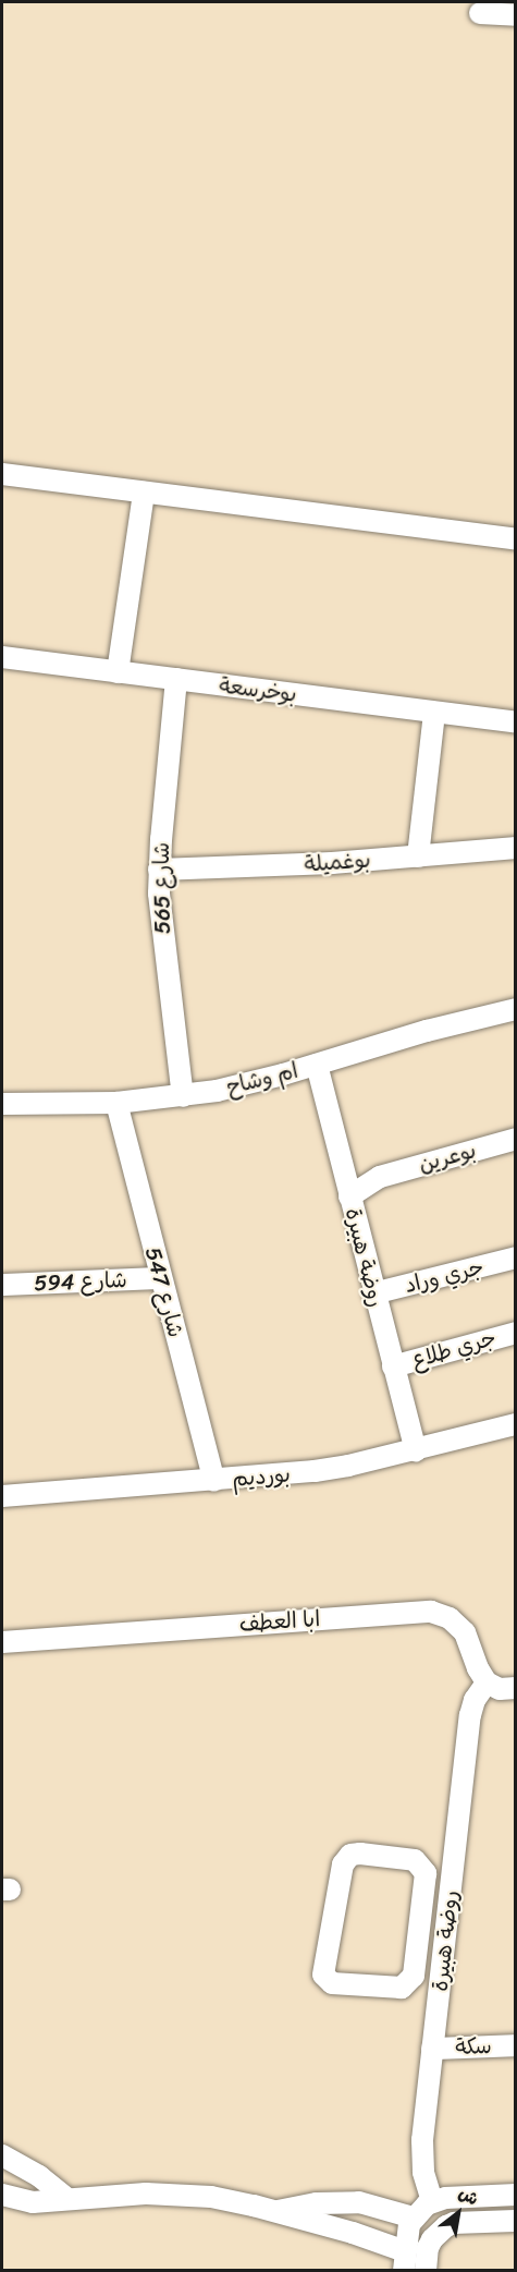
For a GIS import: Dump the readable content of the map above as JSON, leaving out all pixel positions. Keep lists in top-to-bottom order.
{
  "streets": {
    "street": [
      "بوخرسعة",
      "بوغميلة",
      "شارع 565",
      "ام وشاح",
      "بوعرين",
      "روضة هبيرة",
      "جري وراد",
      "شارع 594",
      "شارع 547",
      "جري طلاع",
      "بورديم",
      "ابا العطف",
      "سكة"
    ]
  },
  "crossings": [
    ["بوخرسعة", "شارع 565"],
    ["بوغميلة", "شارع 565"],
    ["شارع 565", "ام وشاح"],
    ["ام وشاح", "روضة هبيرة"],
    ["ام وشاح", "شارع 547"],
    ["بوعرين", "روضة هبيرة"],
    ["روضة هبيرة", "جري وراد"],
    ["روضة هبيرة", "جري طلاع"],
    ["روضة هبيرة", "بورديم"],
    ["روضة هبيرة", "ابا العطف"],
    ["روضة هبيرة", "سكة"],
    ["شارع 594", "شارع 547"],
    ["شارع 547", "بورديم"]
  ],
  "north": "top right"
}
